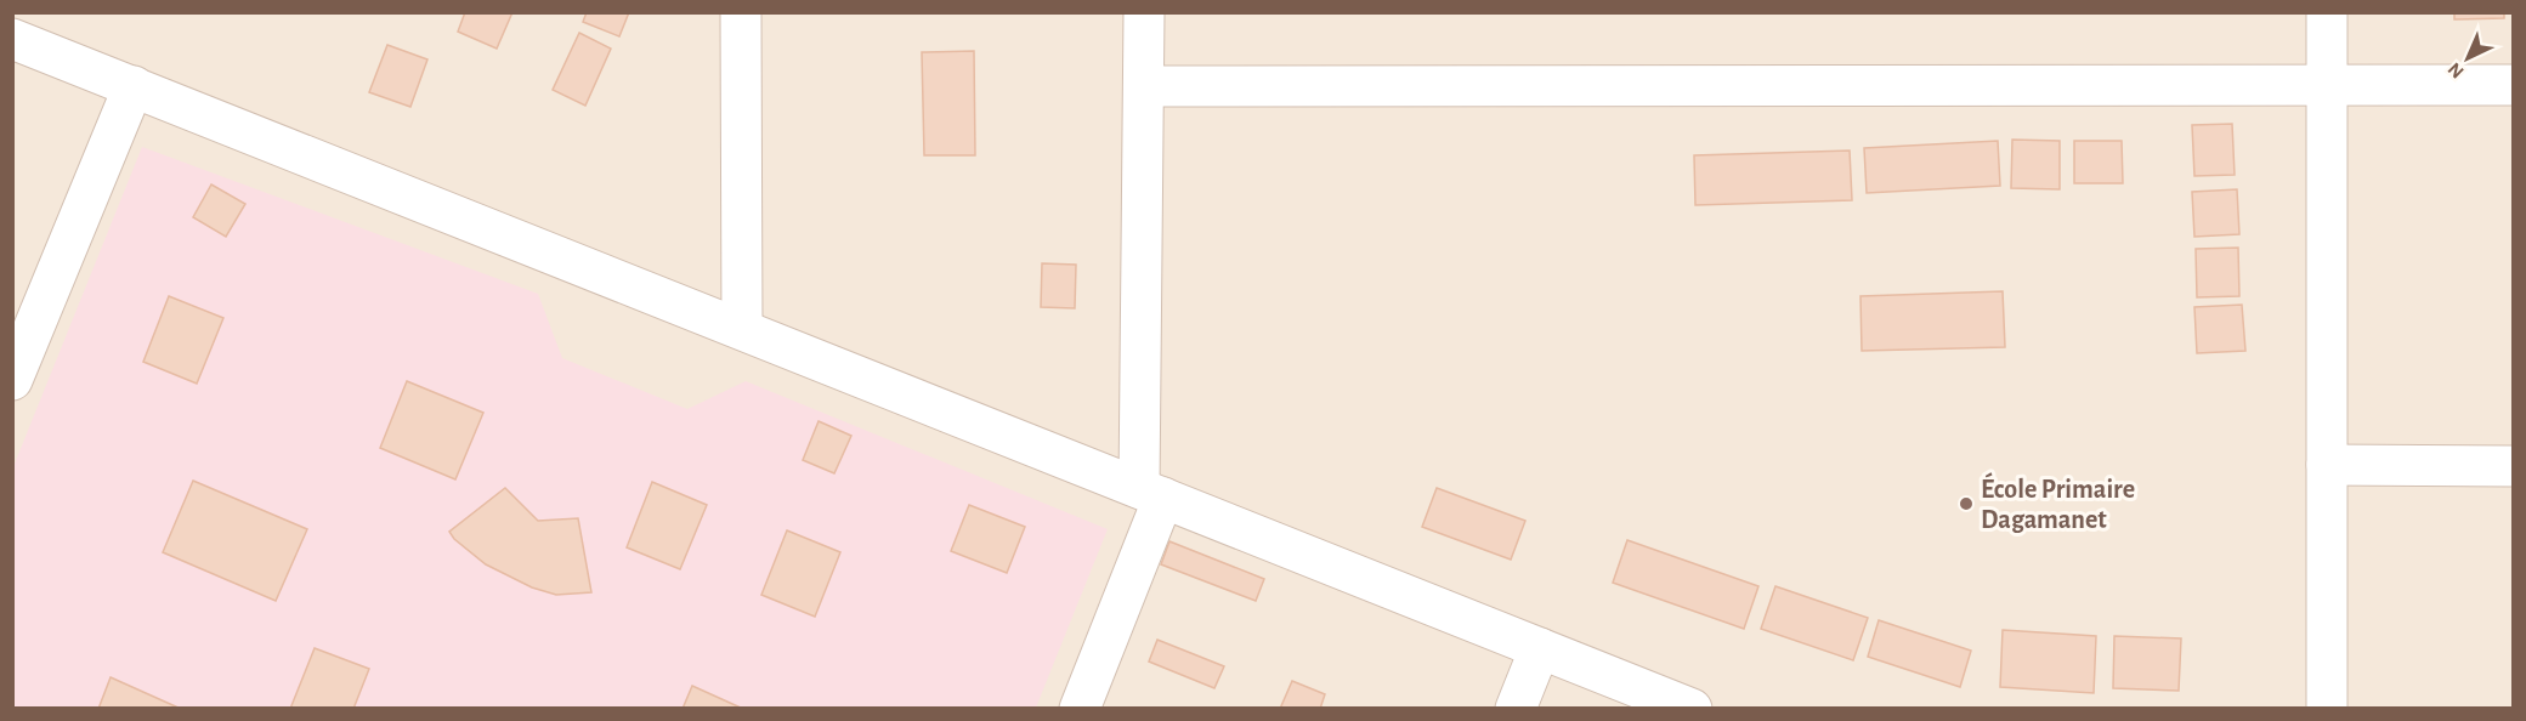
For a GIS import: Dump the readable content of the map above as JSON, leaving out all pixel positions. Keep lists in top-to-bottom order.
{
  "places": ["École Primaire Dagamanet"],
  "north": "bottom left"
}
